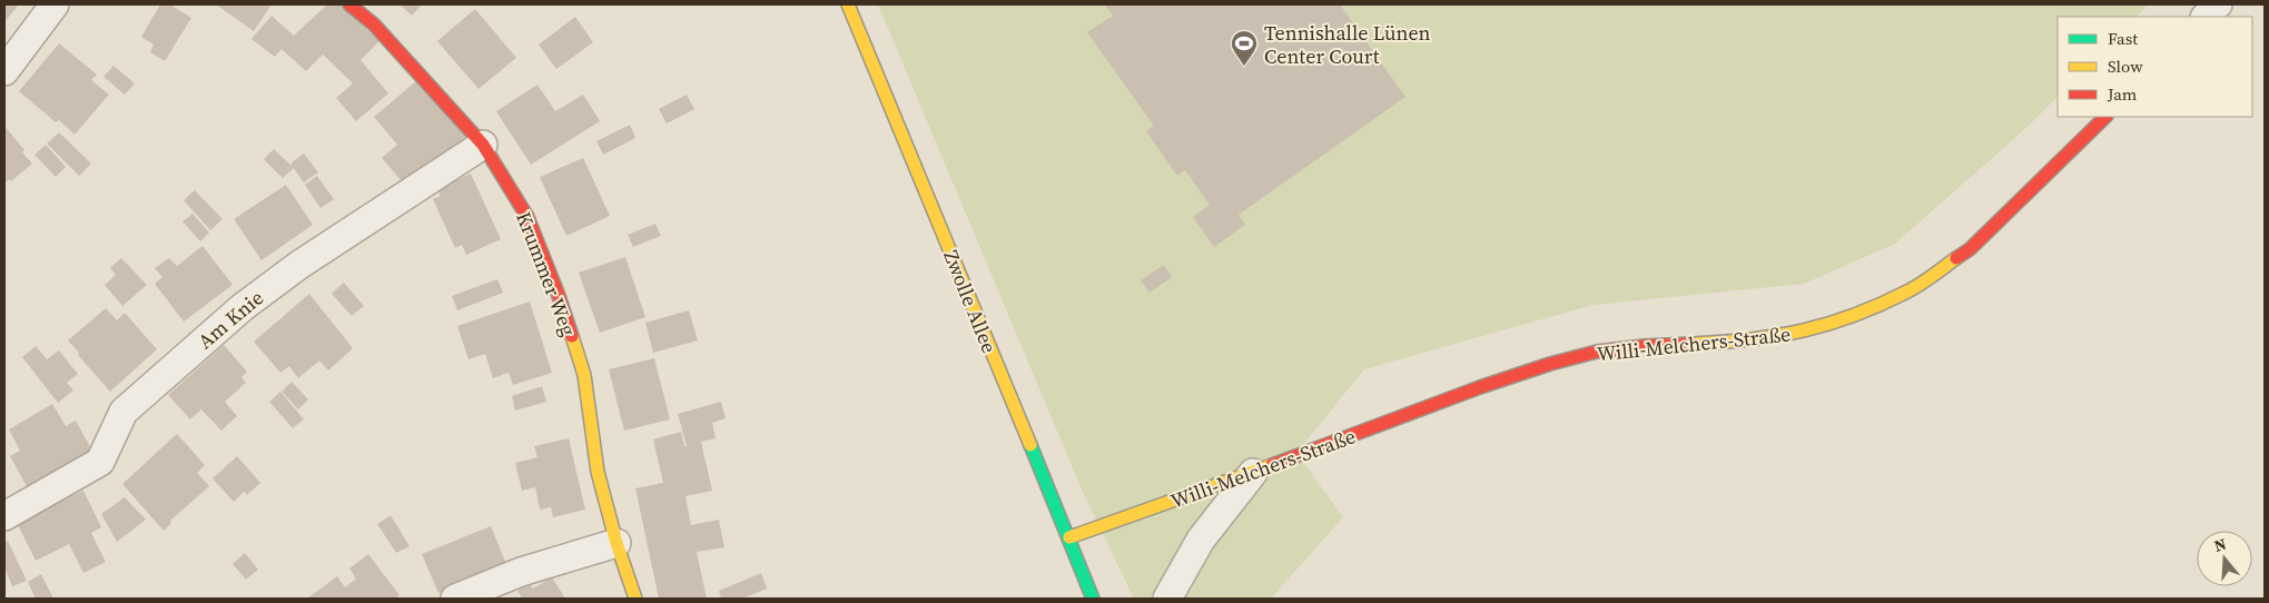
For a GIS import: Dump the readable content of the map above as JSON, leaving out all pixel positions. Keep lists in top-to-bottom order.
{
  "streets": {
    "street": [
      "Krummer Weg",
      "Zwolle Allee",
      "Am Knie",
      "Willi-Melchers-Straße"
    ]
  },
  "crossings": [
    ["Krummer Weg", "Am Knie"],
    ["Zwolle Allee", "Willi-Melchers-Straße"]
  ],
  "places": {
    "sports": ["Tennishalle Lünen Center Court"]
  },
  "legend": ["Fast", "Slow", "Jam"],
  "north": "top"
}
